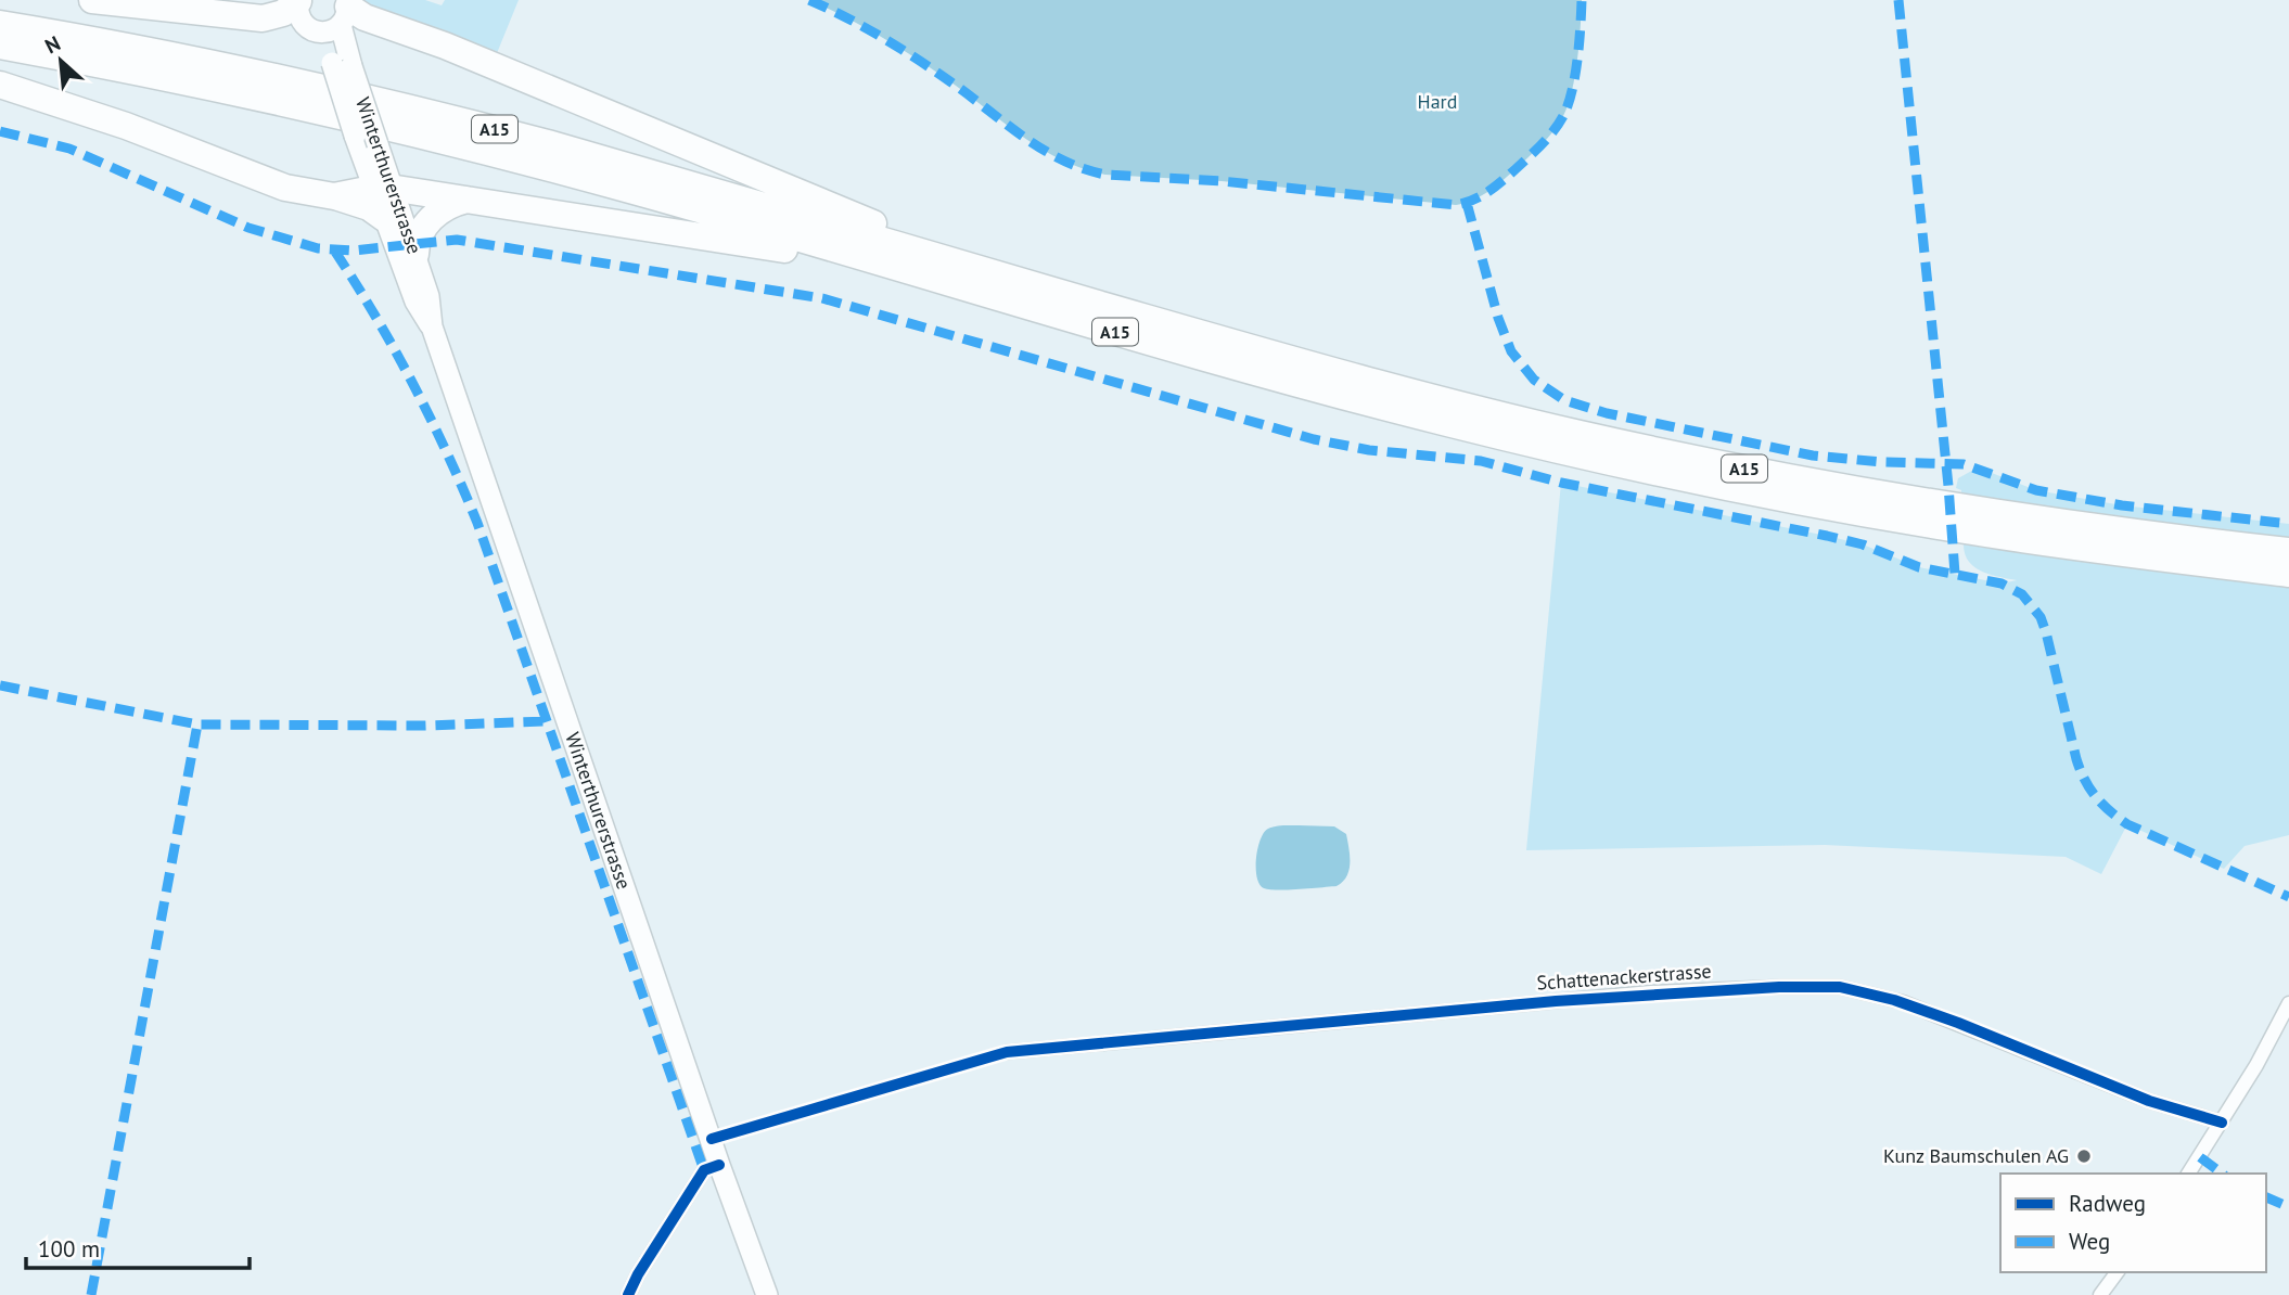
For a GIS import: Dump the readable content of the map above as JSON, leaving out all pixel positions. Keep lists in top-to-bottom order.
{
  "streets": {
    "highway": ["A15"],
    "main road": ["Winterthurerstrasse"],
    "street": ["Schattenackerstrasse"]
  },
  "parks": ["Hard"],
  "places": ["Kunz Baumschulen AG"],
  "legend": ["Radweg", "Weg"],
  "scale_bar": "100 m",
  "north": "top left"
}
